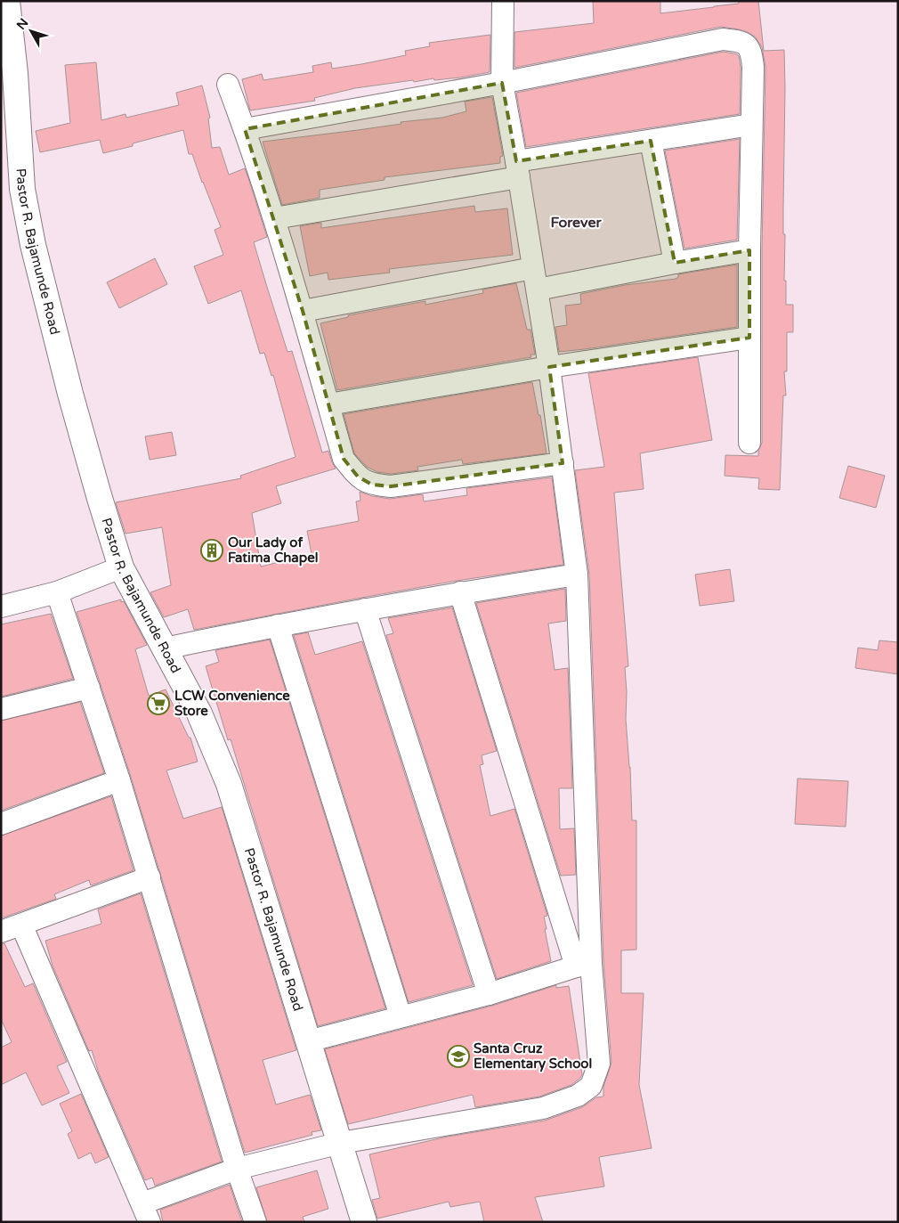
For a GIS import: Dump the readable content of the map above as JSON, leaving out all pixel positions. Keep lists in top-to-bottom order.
{
  "streets": {
    "street": ["Pastor R. Bajamunde Road"]
  },
  "districts": ["Forever"],
  "places": {
    "building": ["Our Lady of Fatima Chapel"],
    "supermarket": ["LCW Convenience Store"],
    "school or university": ["Santa Cruz Elementary School"]
  },
  "north": "top left"
}
